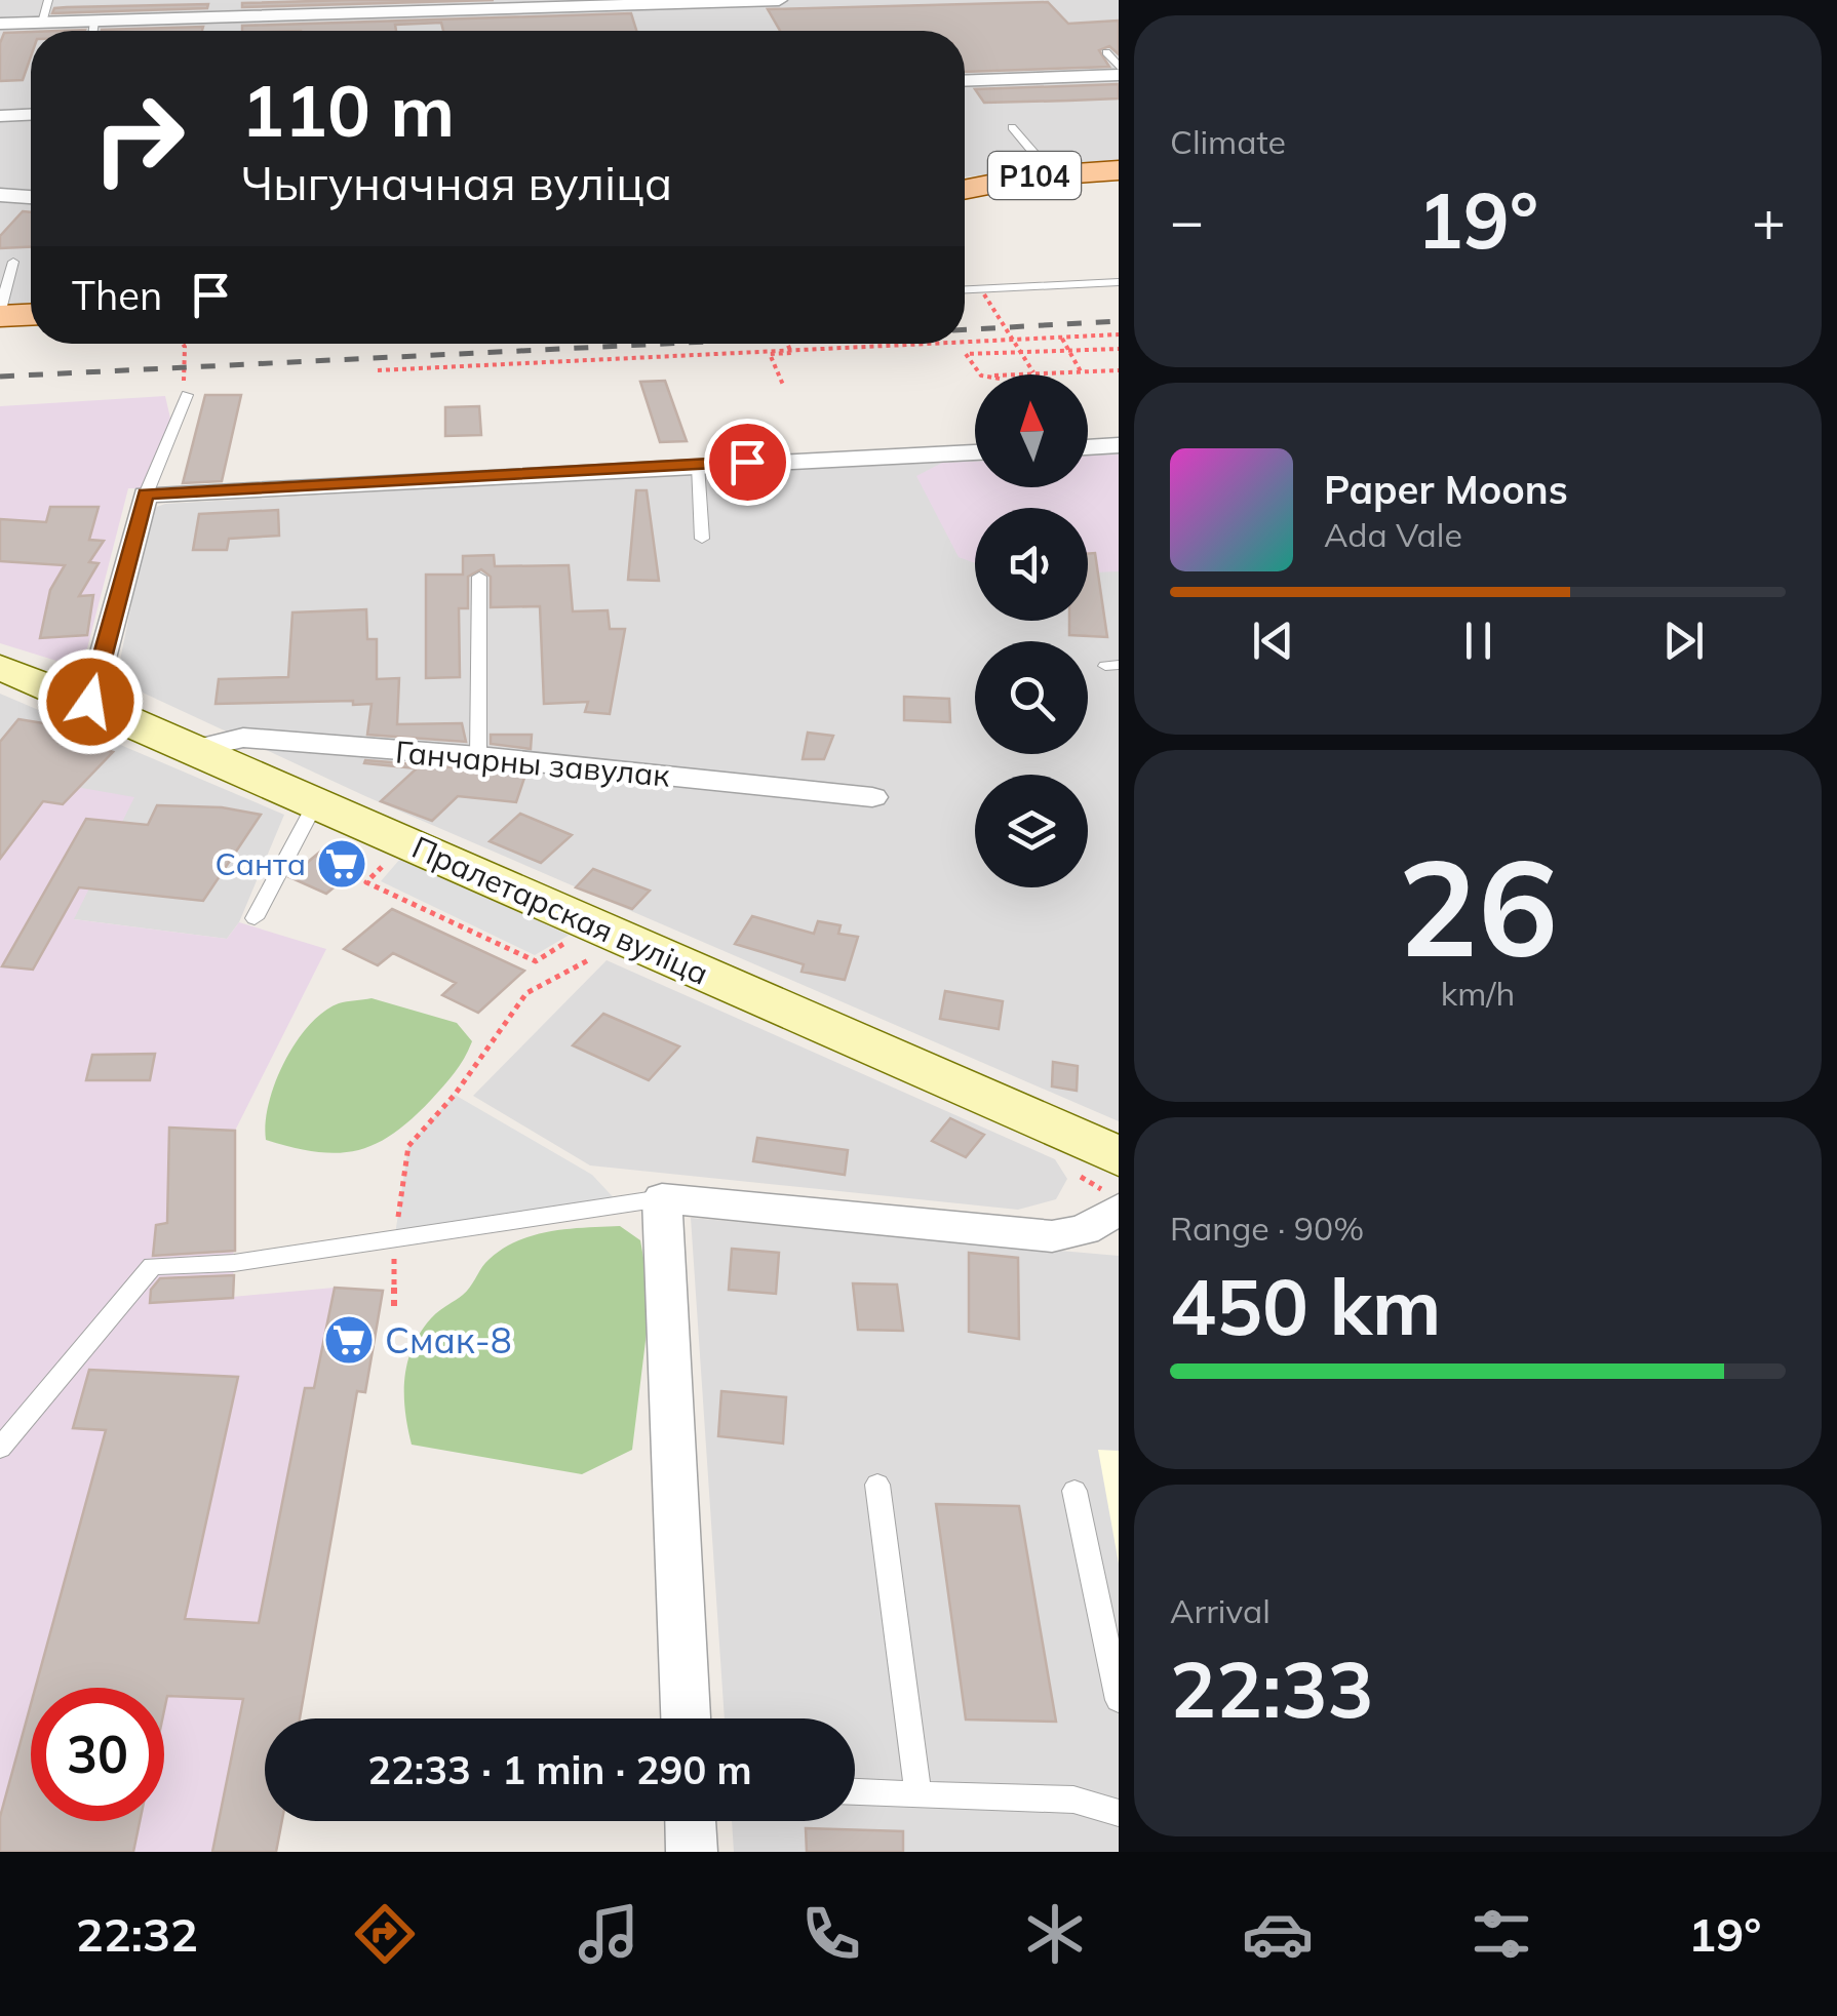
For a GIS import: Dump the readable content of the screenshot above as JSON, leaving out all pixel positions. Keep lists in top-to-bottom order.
{
  "streets": {
    "main road": ["Р104", "Пралетарская вуліца"],
    "street": ["Ганчарны завулак"]
  },
  "crossings": [
    ["Ганчарны завулак", "Пралетарская вуліца"]
  ],
  "places": {
    "supermarket": ["Санта", "Смак-8"]
  },
  "north": "top",
  "page": {
    "tile": [
      "Climate",
      ["26", "km/h"],
      ["Range · 90%", "450 km"],
      ["Arrival", "22:33"]
    ],
    "turn": ["110 m", "Чыгуначная вуліца"],
    "heat": ["−", "19°", "+"],
    "then": "Then",
    "song": ["Paper Moons", "Ada Vale"],
    "limit": "30",
    "trip": "22:33 · 1 min · 290 m",
    "tabs": ["22:32", "19°"]
  }
}
